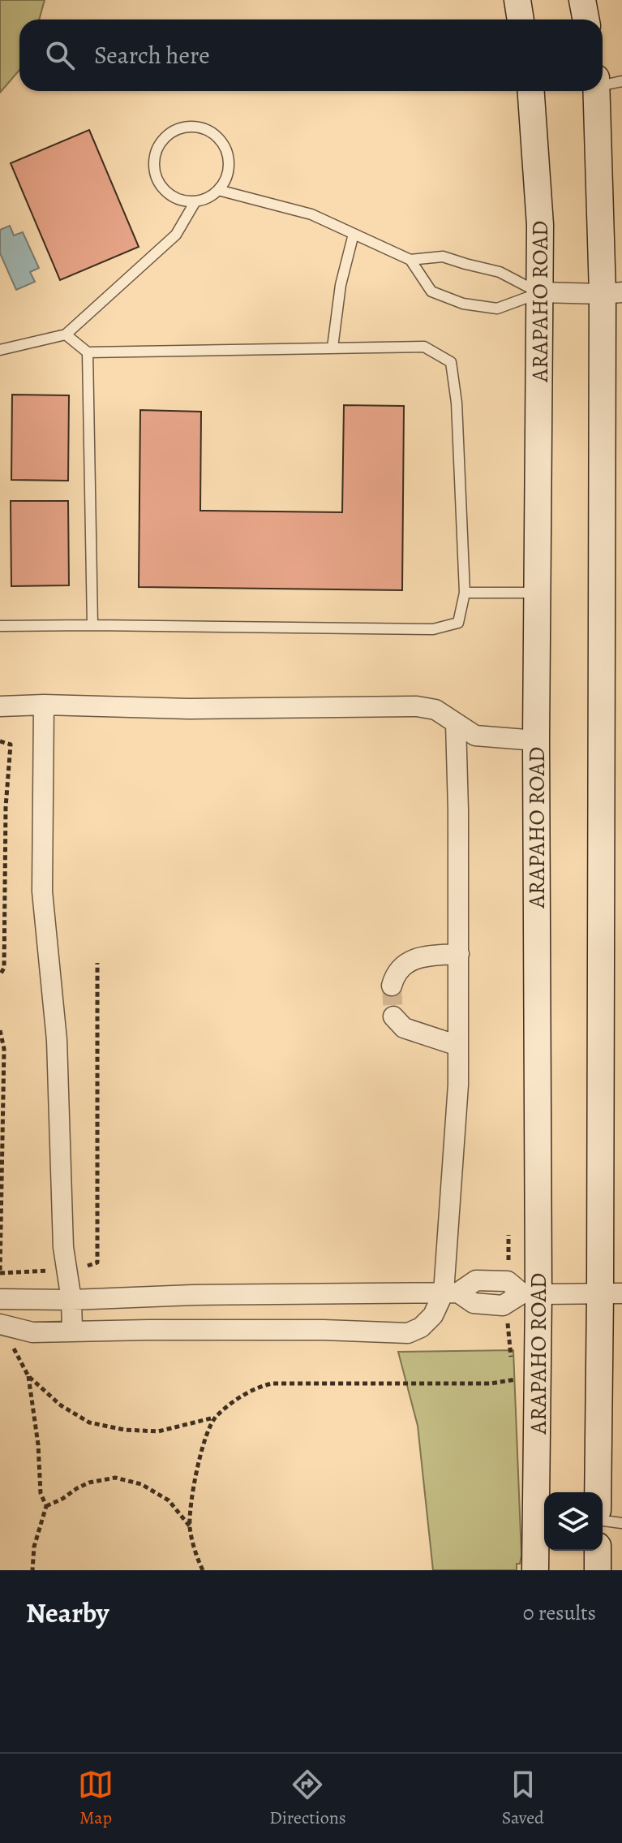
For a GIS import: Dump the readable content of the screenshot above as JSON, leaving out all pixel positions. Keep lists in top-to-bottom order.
{
  "streets": {
    "main road": ["ARAPAHO ROAD"]
  },
  "page": {
    "search": "Search here",
    "heading": ["Nearby", "0 results"],
    "nav": ["Map", "Directions", "Saved"]
  }
}
